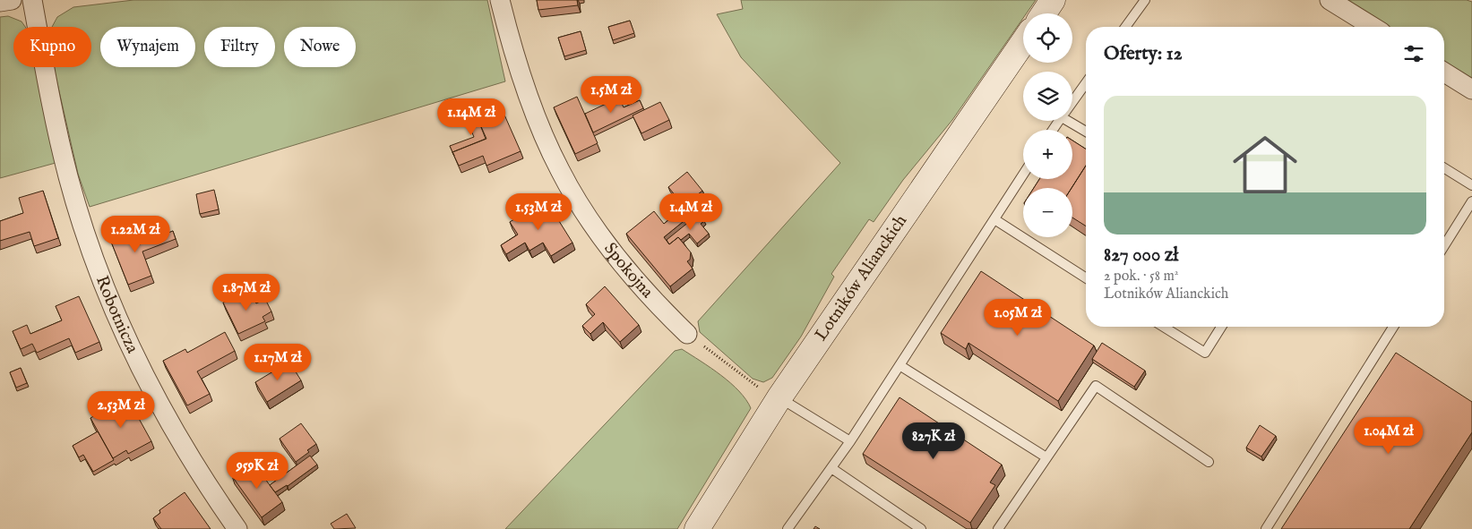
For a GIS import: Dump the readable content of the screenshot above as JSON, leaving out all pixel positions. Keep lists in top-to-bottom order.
{
  "streets": {
    "main road": ["Lotników Alianckich"],
    "street": ["Spokojna", "Robotnicza"]
  },
  "page": {
    "map_buttons": ["+", "−"],
    "chip": [
      "Kupno",
      "Wynajem",
      "Filtry",
      "Nowe"
    ],
    "heading": "Oferty: 12",
    "price": [
      "1.5M zł",
      "1.14M zł",
      "1.53M zł",
      "1.4M zł",
      "1.22M zł",
      "1.87M zł",
      "1.05M zł",
      "1.17M zł",
      "2.53M zł",
      "1.04M zł",
      "827K zł",
      "959K zł"
    ],
    "list": [
      {
        "name": "827 000 zł",
        "note": "2 pok. · 58 m² · Lotników Alianckich"
      }
    ]
  }
}
